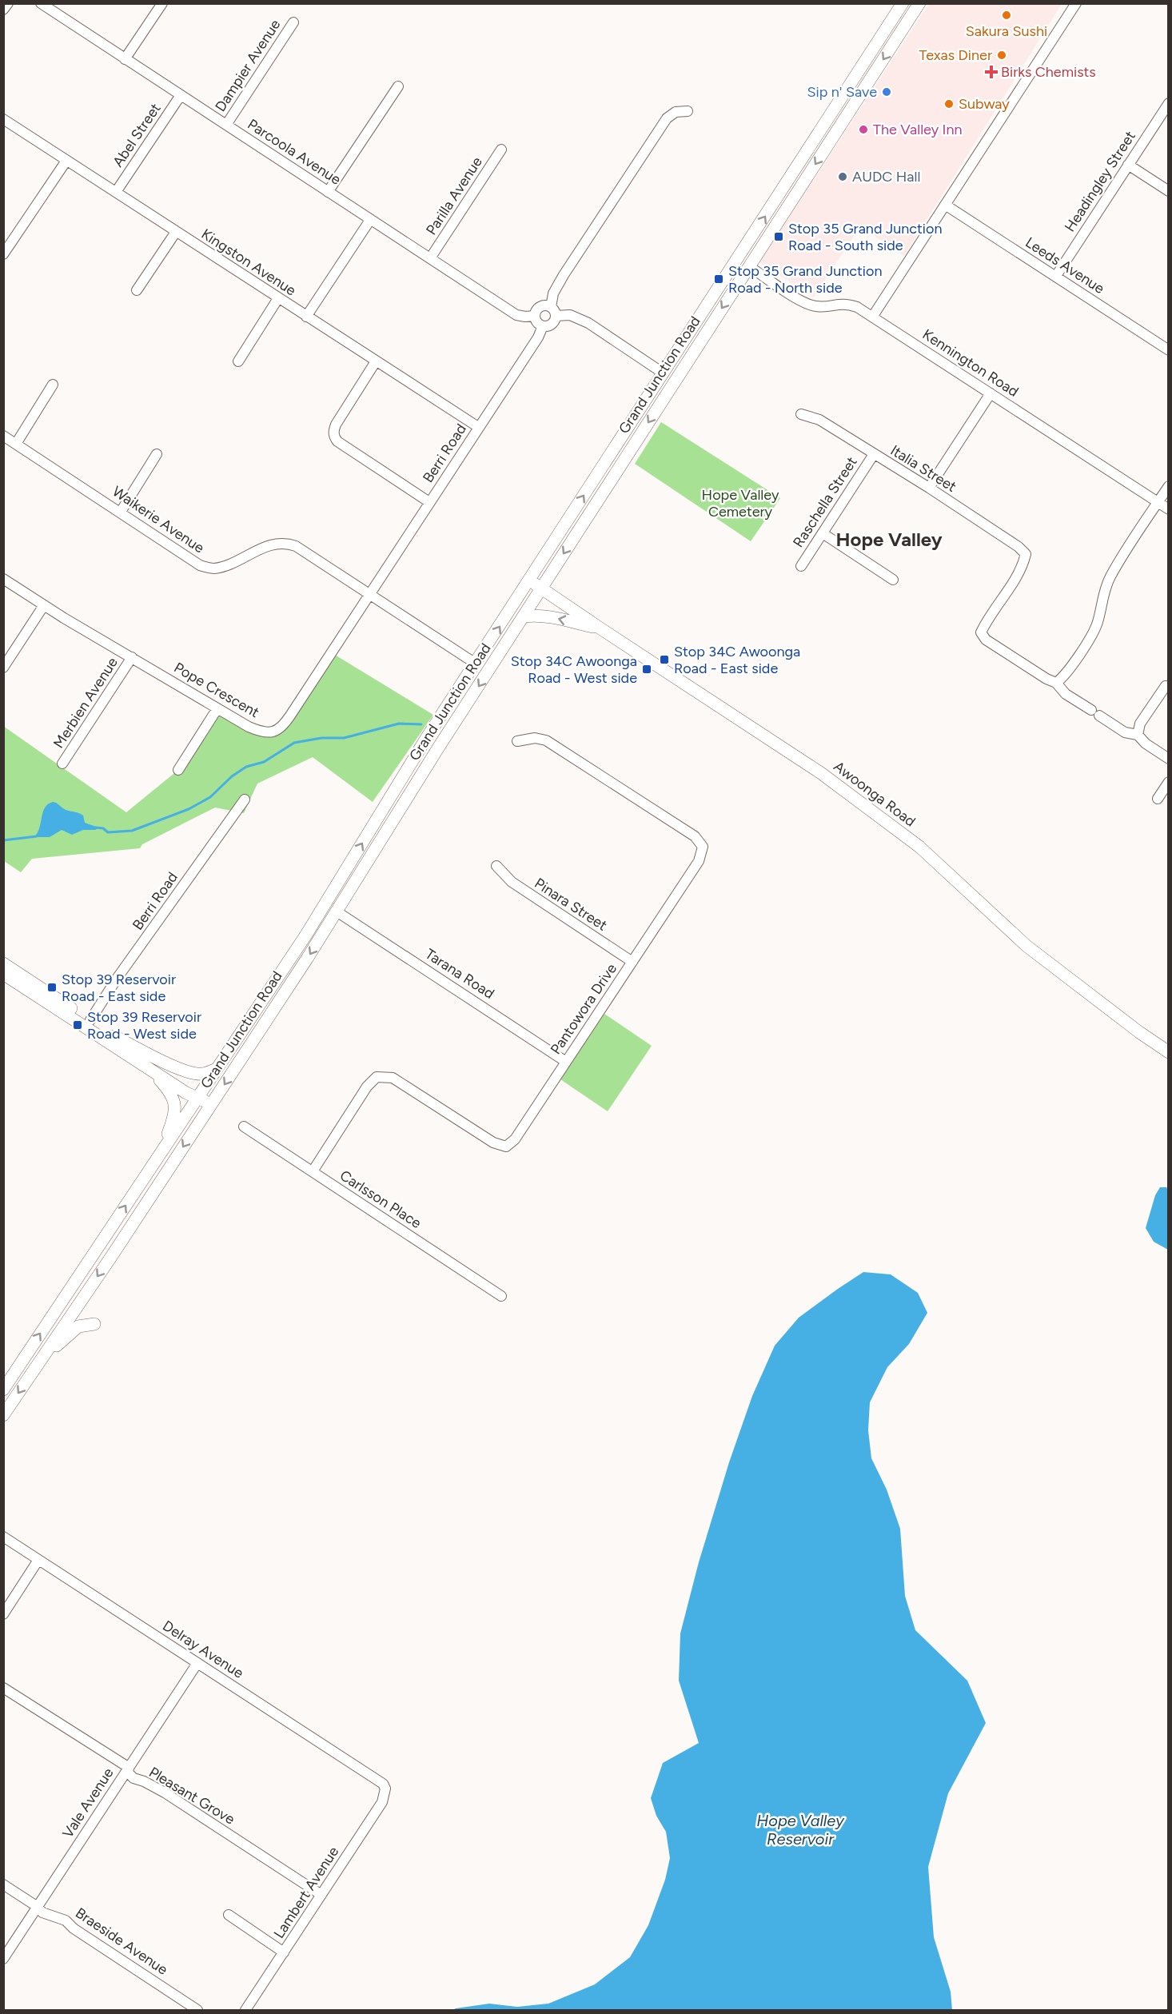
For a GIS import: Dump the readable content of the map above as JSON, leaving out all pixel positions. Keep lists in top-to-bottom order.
{
  "streets": {
    "main road": ["Grand Junction Road", "Awoonga Road"],
    "street": [
      "Dampier Avenue",
      "Abel Street",
      "Parcoola Avenue",
      "Headingley Street",
      "Parilla Avenue",
      "Kingston Avenue",
      "Leeds Avenue",
      "Kennington Road",
      "Berri Road",
      "Italia Street",
      "Raschella Street",
      "Waikerie Avenue",
      "Pope Crescent",
      "Merbien Avenue",
      "Pinara Street",
      "Tarana Road",
      "Pantowora Drive",
      "Carlsson Place",
      "Delray Avenue",
      "Pleasant Grove",
      "Vale Avenue",
      "Lambert Avenue",
      "Braeside Avenue"
    ]
  },
  "crossings": [
    ["Dampier Avenue", "Parcoola Avenue"],
    ["Abel Street", "Parcoola Avenue"],
    ["Abel Street", "Kingston Avenue"],
    ["Parcoola Avenue", "Parilla Avenue"],
    ["Parcoola Avenue", "Berri Road"],
    ["Headingley Street", "Leeds Avenue"],
    ["Kingston Avenue", "Berri Road"],
    ["Kennington Road", "Grand Junction Road"],
    ["Grand Junction Road", "Waikerie Avenue"],
    ["Grand Junction Road", "Awoonga Road"],
    ["Grand Junction Road", "Tarana Road"],
    ["Berri Road", "Waikerie Avenue"],
    ["Berri Road", "Pope Crescent"],
    ["Italia Street", "Raschella Street"],
    ["Waikerie Avenue", "Pope Crescent"],
    ["Pope Crescent", "Merbien Avenue"],
    ["Pinara Street", "Pantowora Drive"],
    ["Tarana Road", "Pantowora Drive"],
    ["Pantowora Drive", "Carlsson Place"],
    ["Delray Avenue", "Vale Avenue"],
    ["Delray Avenue", "Lambert Avenue"],
    ["Pleasant Grove", "Vale Avenue"],
    ["Pleasant Grove", "Lambert Avenue"],
    ["Vale Avenue", "Braeside Avenue"]
  ],
  "districts": ["Hope Valley"],
  "water": ["Hope Valley Reservoir"],
  "parks": ["Hope Valley Cemetery"],
  "places": {
    "other": [
      "Sakura Sushi",
      "Texas Diner",
      "Sip n' Save",
      "Subway",
      "The Valley Inn",
      "AUDC Hall"
    ],
    "health": ["Birks Chemists"],
    "transit": [
      "Stop 35 Grand Junction Road - South side",
      "Stop 35 Grand Junction Road - North side",
      "Stop 34C Awoonga Road - East side",
      "Stop 34C Awoonga Road - West side",
      "Stop 39 Reservoir Road - East side",
      "Stop 39 Reservoir Road - West side"
    ]
  }
}
